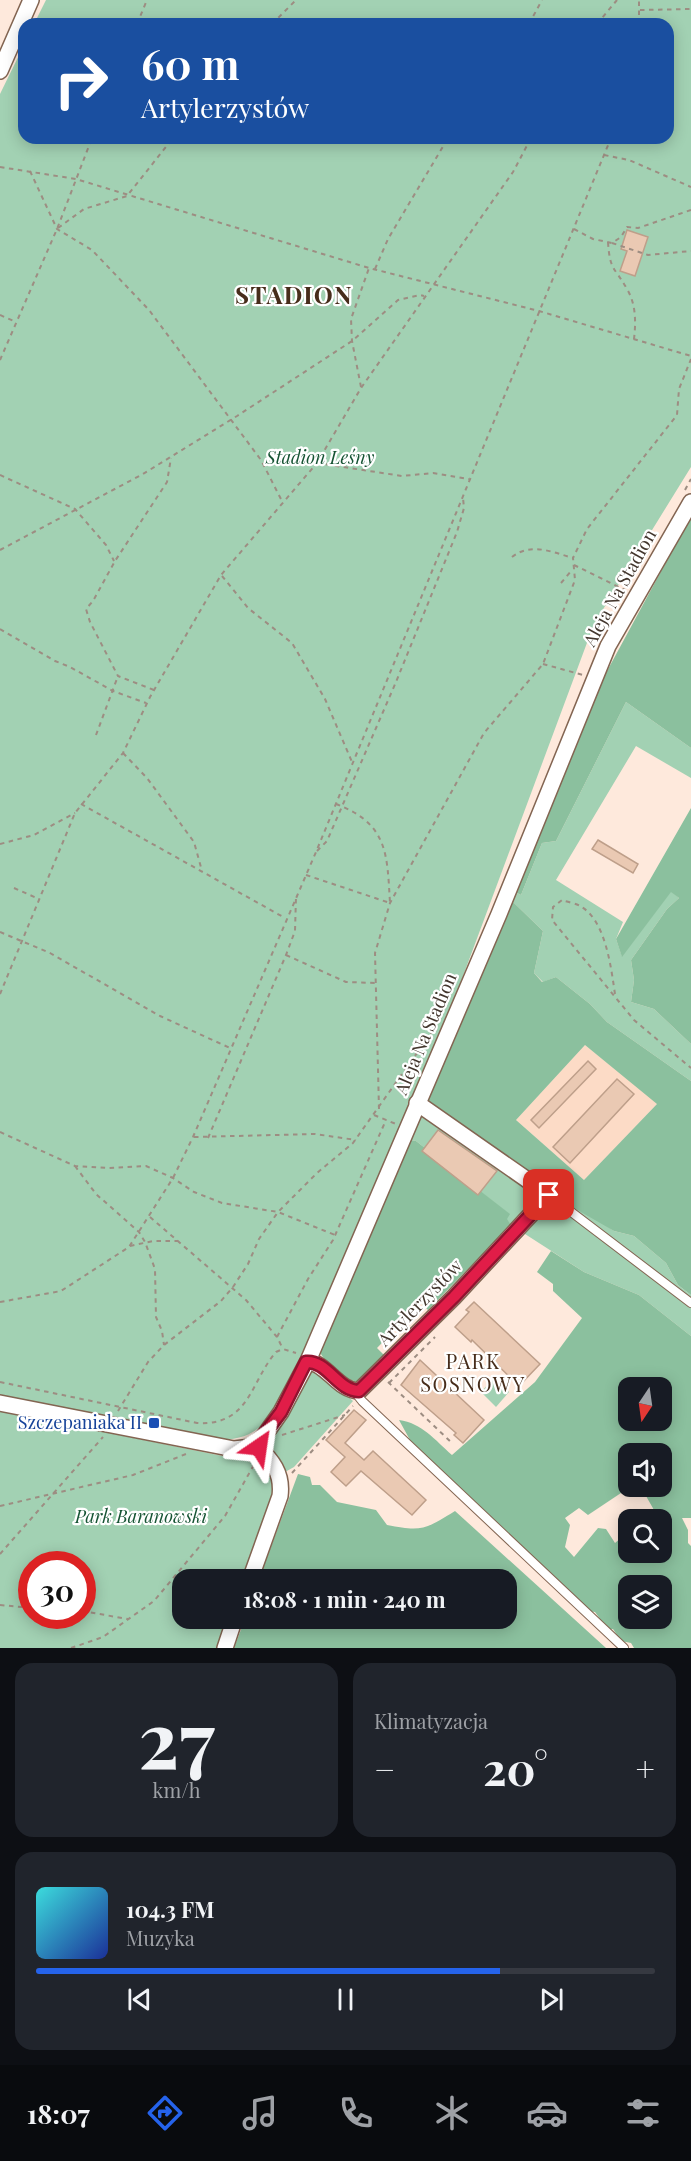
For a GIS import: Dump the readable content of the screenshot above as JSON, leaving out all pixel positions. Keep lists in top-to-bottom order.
{
  "streets": {
    "street": ["Aleja Na Stadion", "Artylerzystów"]
  },
  "districts": ["STADION", "PARK SOSNOWY"],
  "parks": ["Stadion Leśny", "Park Baranowski"],
  "places": {
    "transit": ["Szczepaniaka II"]
  },
  "north": "bottom",
  "page": {
    "turn": ["60 m", "Artylerzystów"],
    "limit": "30",
    "trip": "18:08 · 1 min · 240 m",
    "tile": [
      ["27", "km/h"],
      "Klimatyzacja"
    ],
    "heat": ["−", "20°", "+"],
    "song": ["104.3 FM", "Muzyka"],
    "tabs": "18:07"
  }
}
